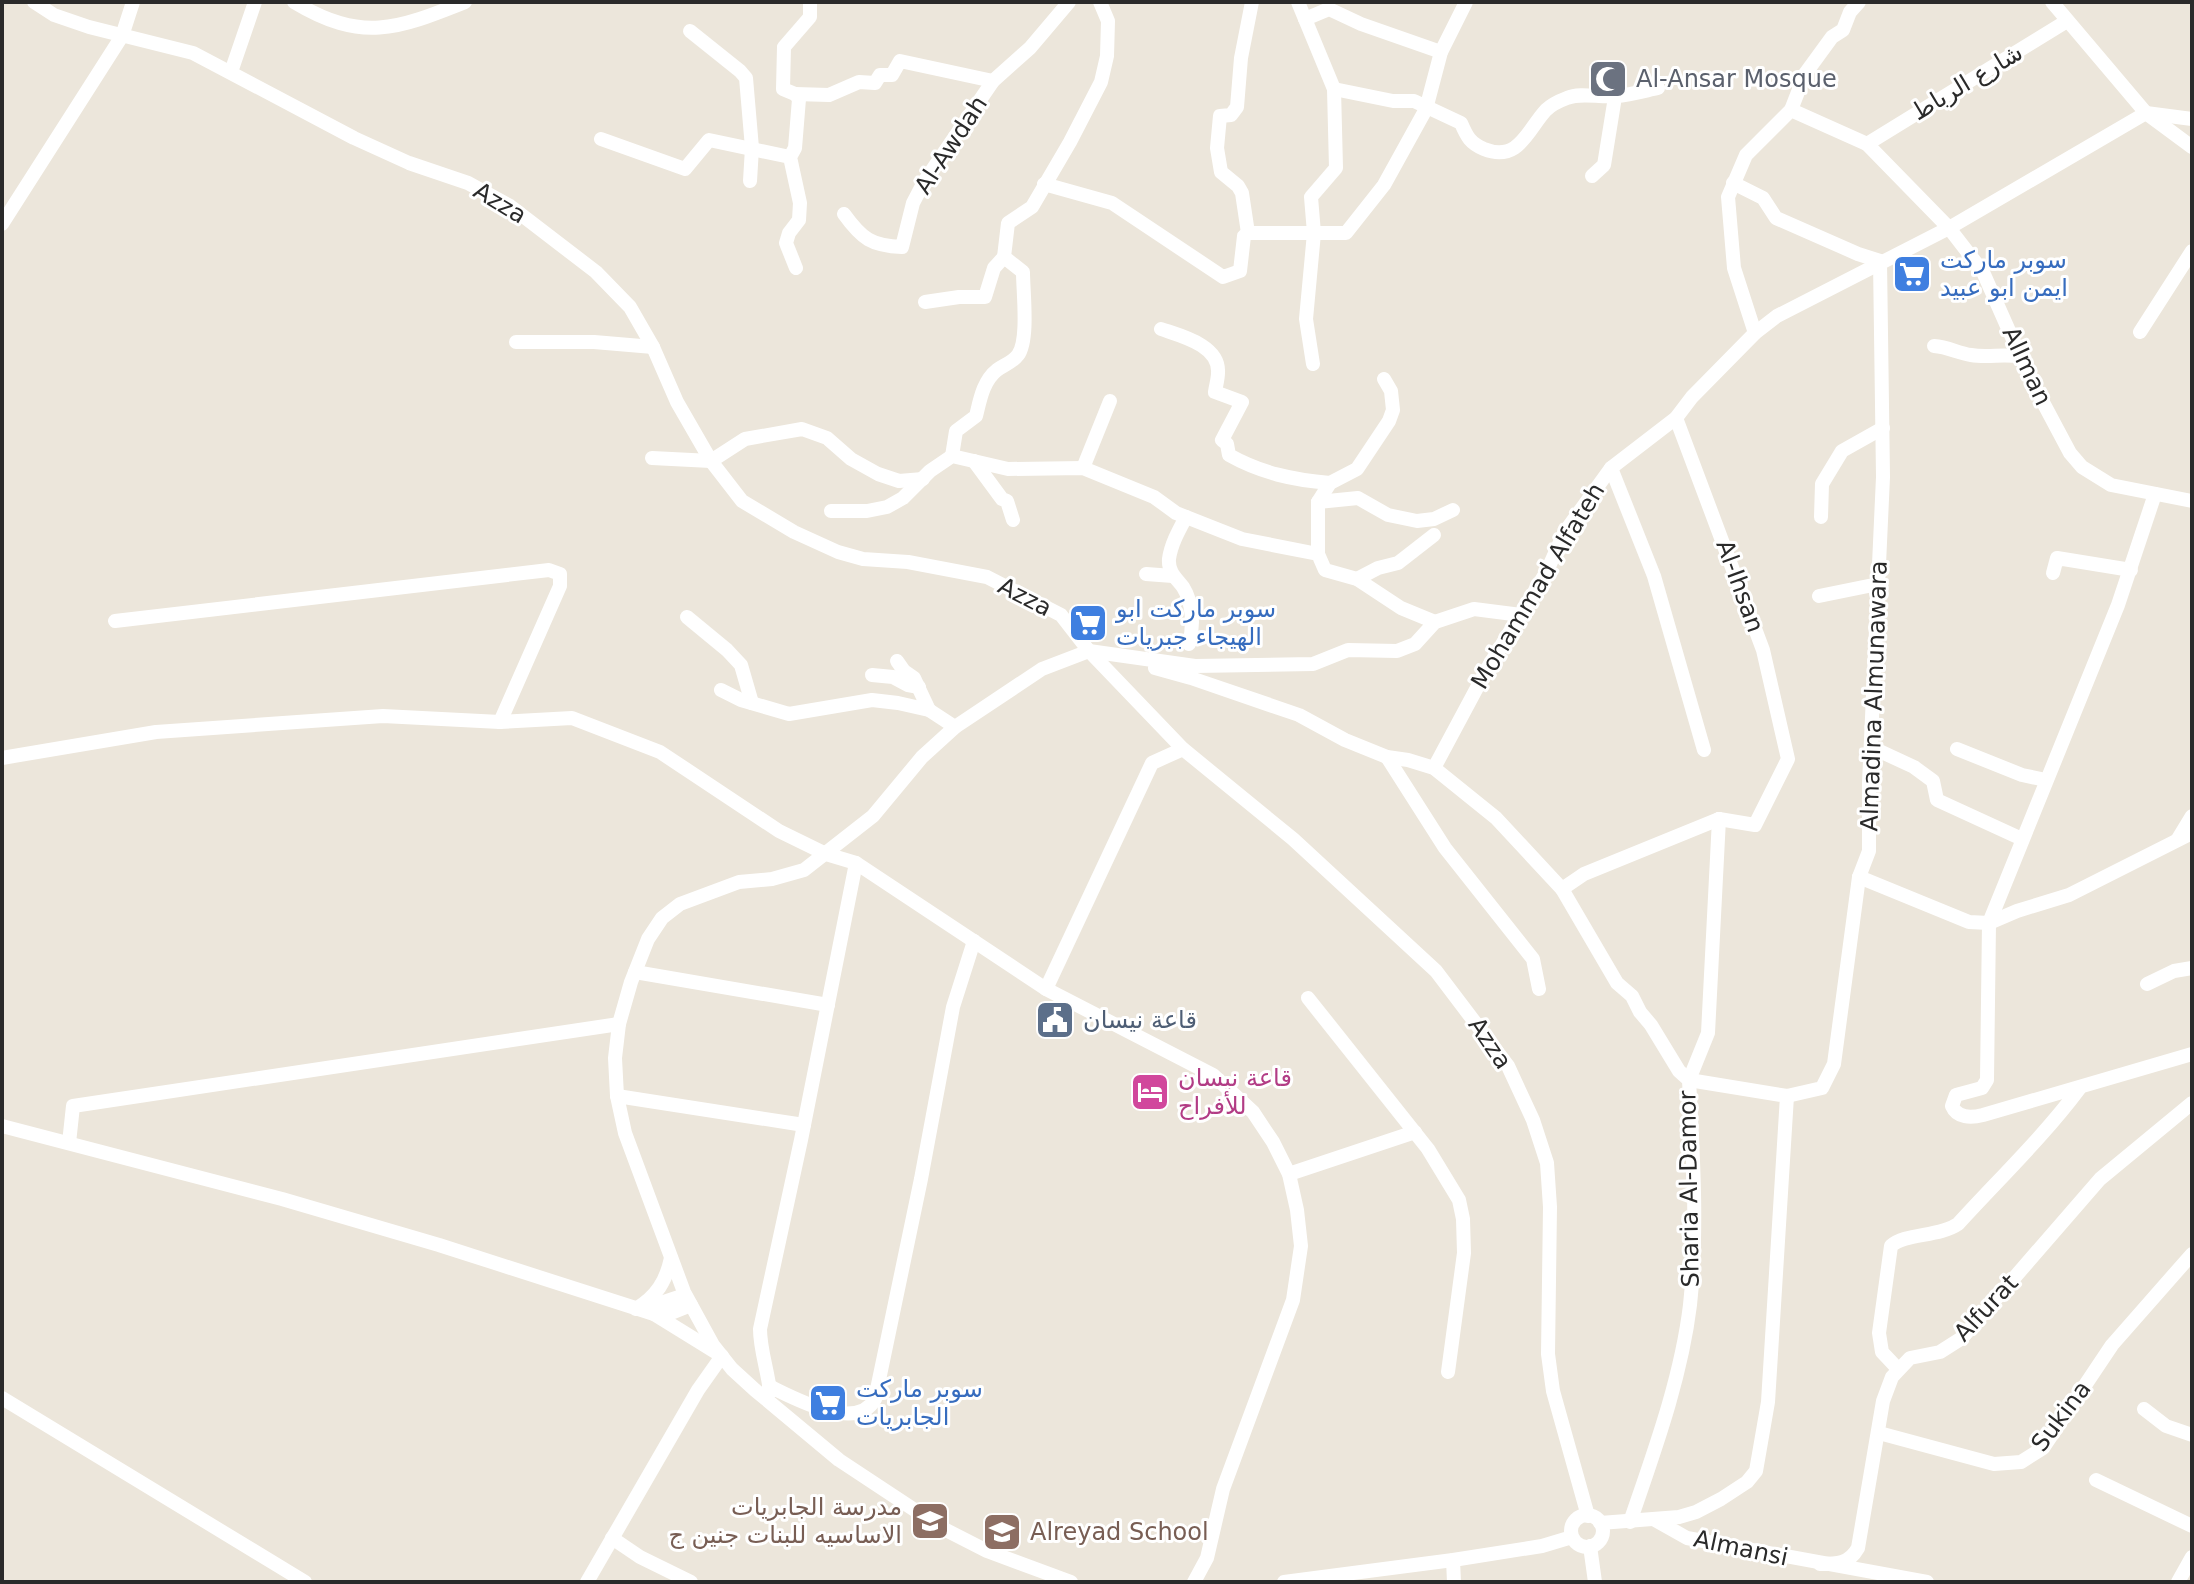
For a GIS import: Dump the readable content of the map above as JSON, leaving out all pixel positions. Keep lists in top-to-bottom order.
{
  "streets": {
    "street": [
      "شارع الرباط",
      "Al-Awdah",
      "Azza",
      "AlIman",
      "Mohammad Alfateh",
      "Al-Ihsan",
      "Almadina Almunawara",
      "Sharia Al-Damor",
      "Alfurat",
      "Sukina",
      "Almansi"
    ]
  },
  "crossings": [
    ["شارع الرباط", "AlIman"],
    ["Azza", "Sharia Al-Damor"],
    ["AlIman", "Mohammad Alfateh"],
    ["Mohammad Alfateh", "Al-Ihsan"],
    ["Mohammad Alfateh", "Almadina Almunawara"],
    ["Mohammad Alfateh", "Sharia Al-Damor"]
  ],
  "places": {
    "mosque": ["Al-Ansar Mosque"],
    "supermarket": ["سوبر ماركت ايمن ابو عبيد", "سوبر ماركت ابو الهيجاء جبريات", "سوبر ماركت الجابريات"],
    "public building": ["قاعة نيسان"],
    "hotel": ["قاعة نيسان للأفراح"],
    "school or university": ["مدرسة الجابريات الاساسيه للبنات جنين ج", "Alreyad School"]
  }
}
